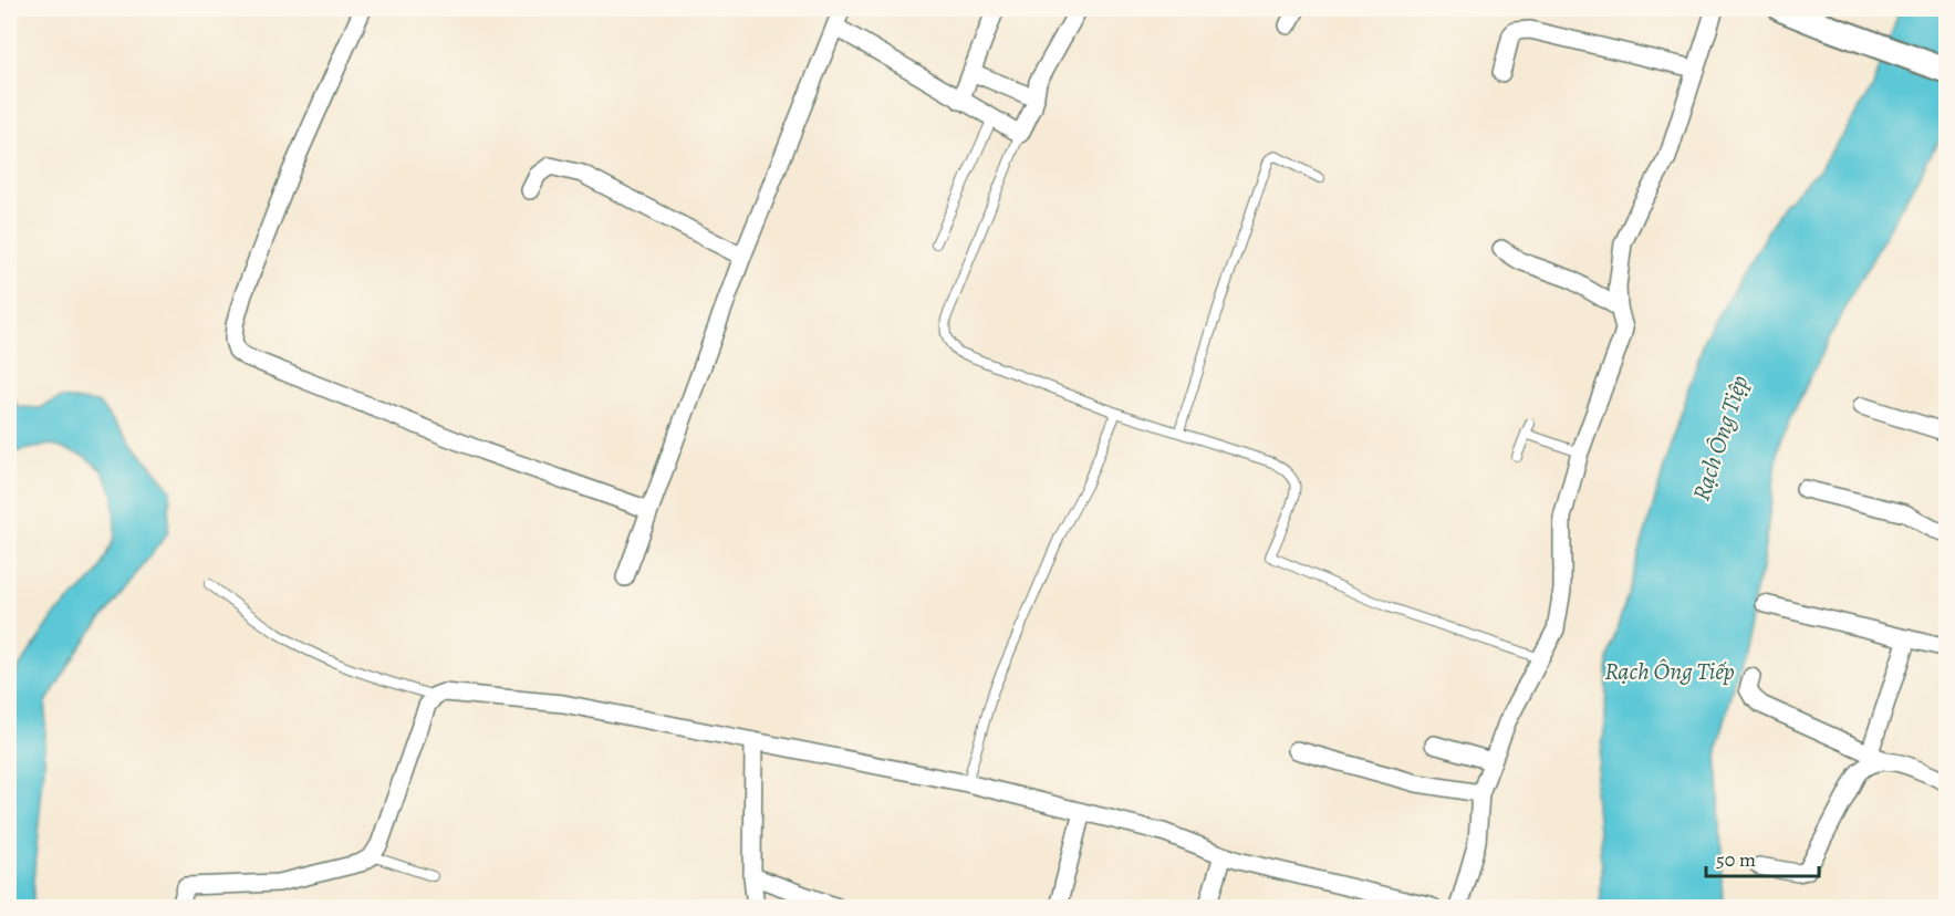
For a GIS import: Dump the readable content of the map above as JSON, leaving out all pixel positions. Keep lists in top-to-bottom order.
{
  "water": ["Rạch Ông Tiệp", "Rạch Ông Tiếp"],
  "scale_bar": "50 m"
}
